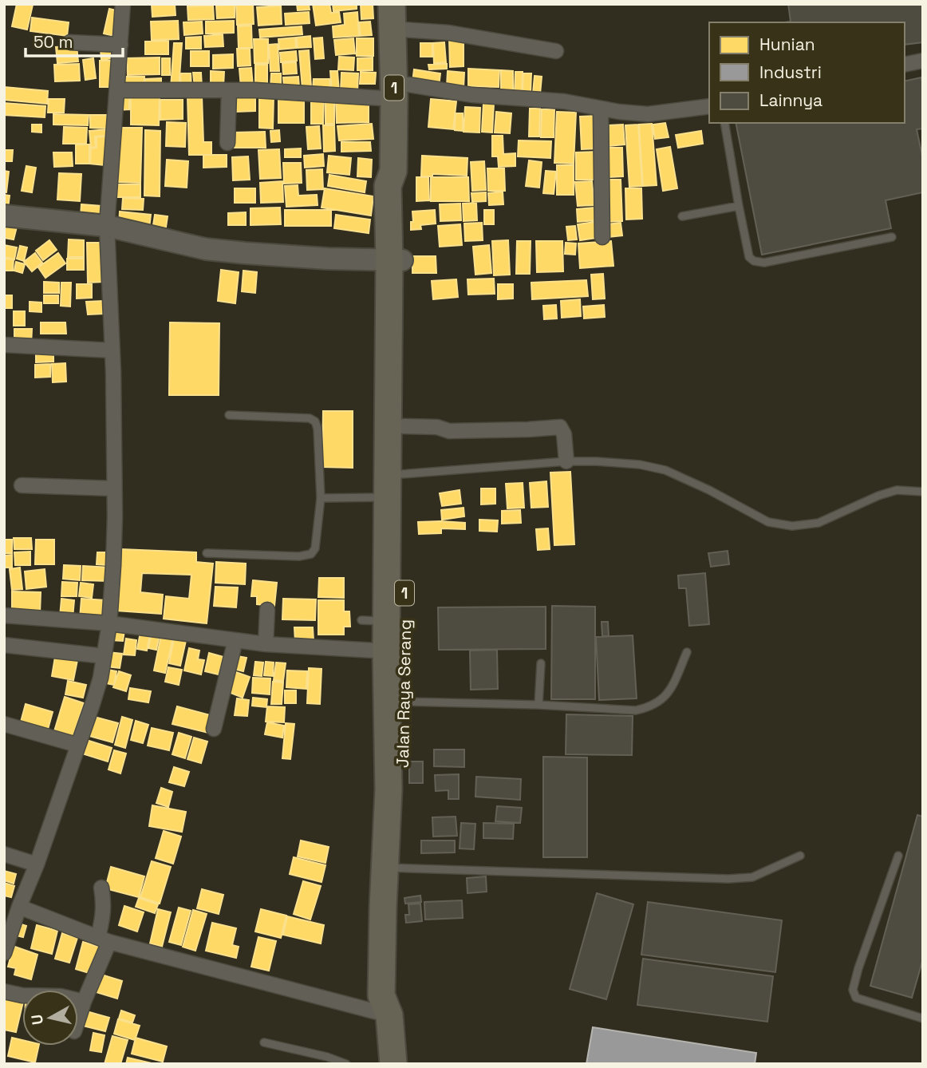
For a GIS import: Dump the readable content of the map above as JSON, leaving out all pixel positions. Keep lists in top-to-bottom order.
{
  "streets": {
    "highway": ["1", "Jalan Raya Serang"]
  },
  "legend": ["Hunian", "Industri", "Lainnya"],
  "scale_bar": "50 m",
  "north": "left"
}
